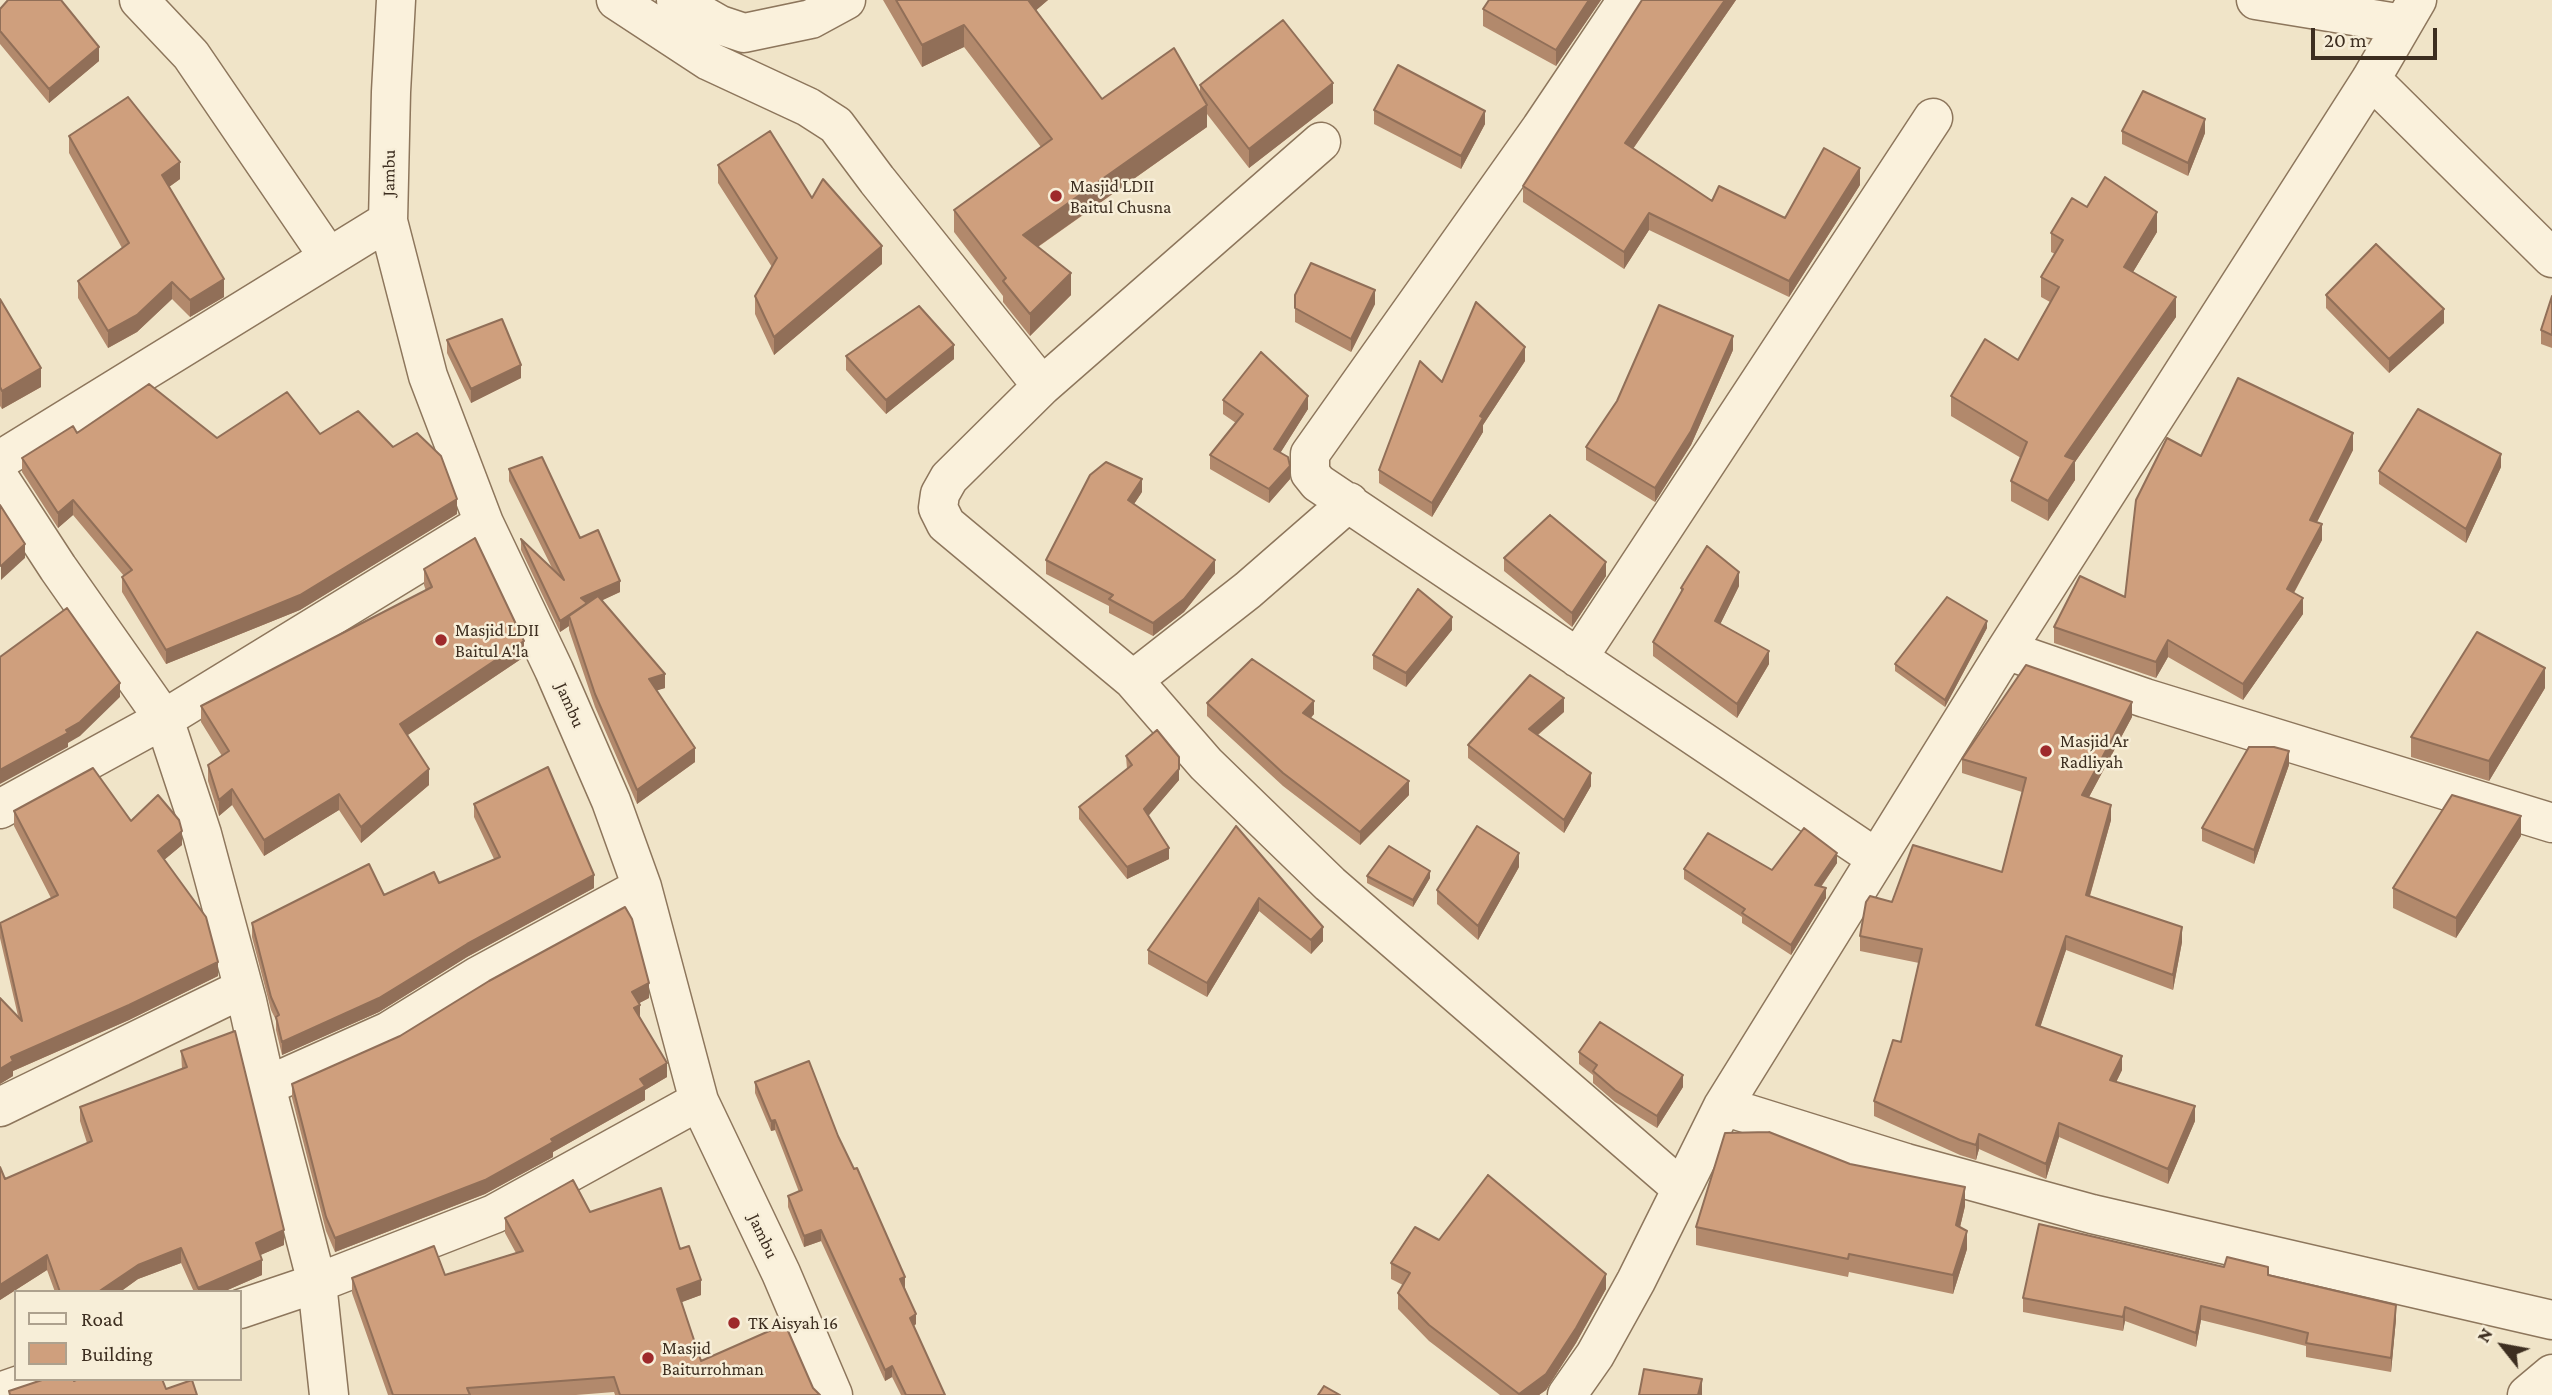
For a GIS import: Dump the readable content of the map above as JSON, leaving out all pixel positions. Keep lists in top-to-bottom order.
{
  "streets": {
    "street": ["Jambu"]
  },
  "places": [
    "Masjid LDII Baitul Chusna",
    "Masjid LDII Baitul A'la",
    "Masjid Ar Radliyah",
    "TK Aisyah 16",
    "Masjid Baiturrohman"
  ],
  "legend": ["Road", "Building"],
  "scale_bar": "20 m",
  "north": "top left"
}
